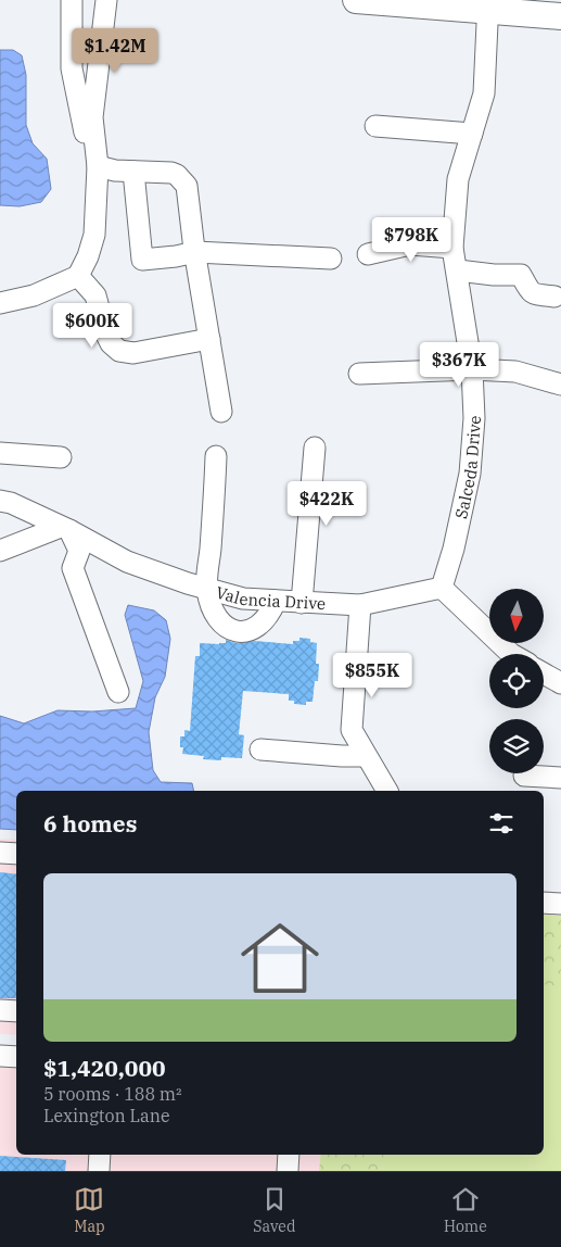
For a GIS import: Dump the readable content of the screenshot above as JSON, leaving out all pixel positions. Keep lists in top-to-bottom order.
{
  "streets": {
    "street": ["Salceda Drive", "Valencia Drive"]
  },
  "crossings": [
    ["Salceda Drive", "Valencia Drive"]
  ],
  "north": "bottom",
  "page": {
    "price": [
      "$1.42M",
      "$798K",
      "$600K",
      "$367K",
      "$422K",
      "$855K"
    ],
    "heading": "6 homes",
    "list": [
      {
        "name": "$1,420,000",
        "note": "5 rooms · 188 m² · Lexington Lane"
      }
    ],
    "tabs": ["Map", "Saved", "Home"]
  }
}
